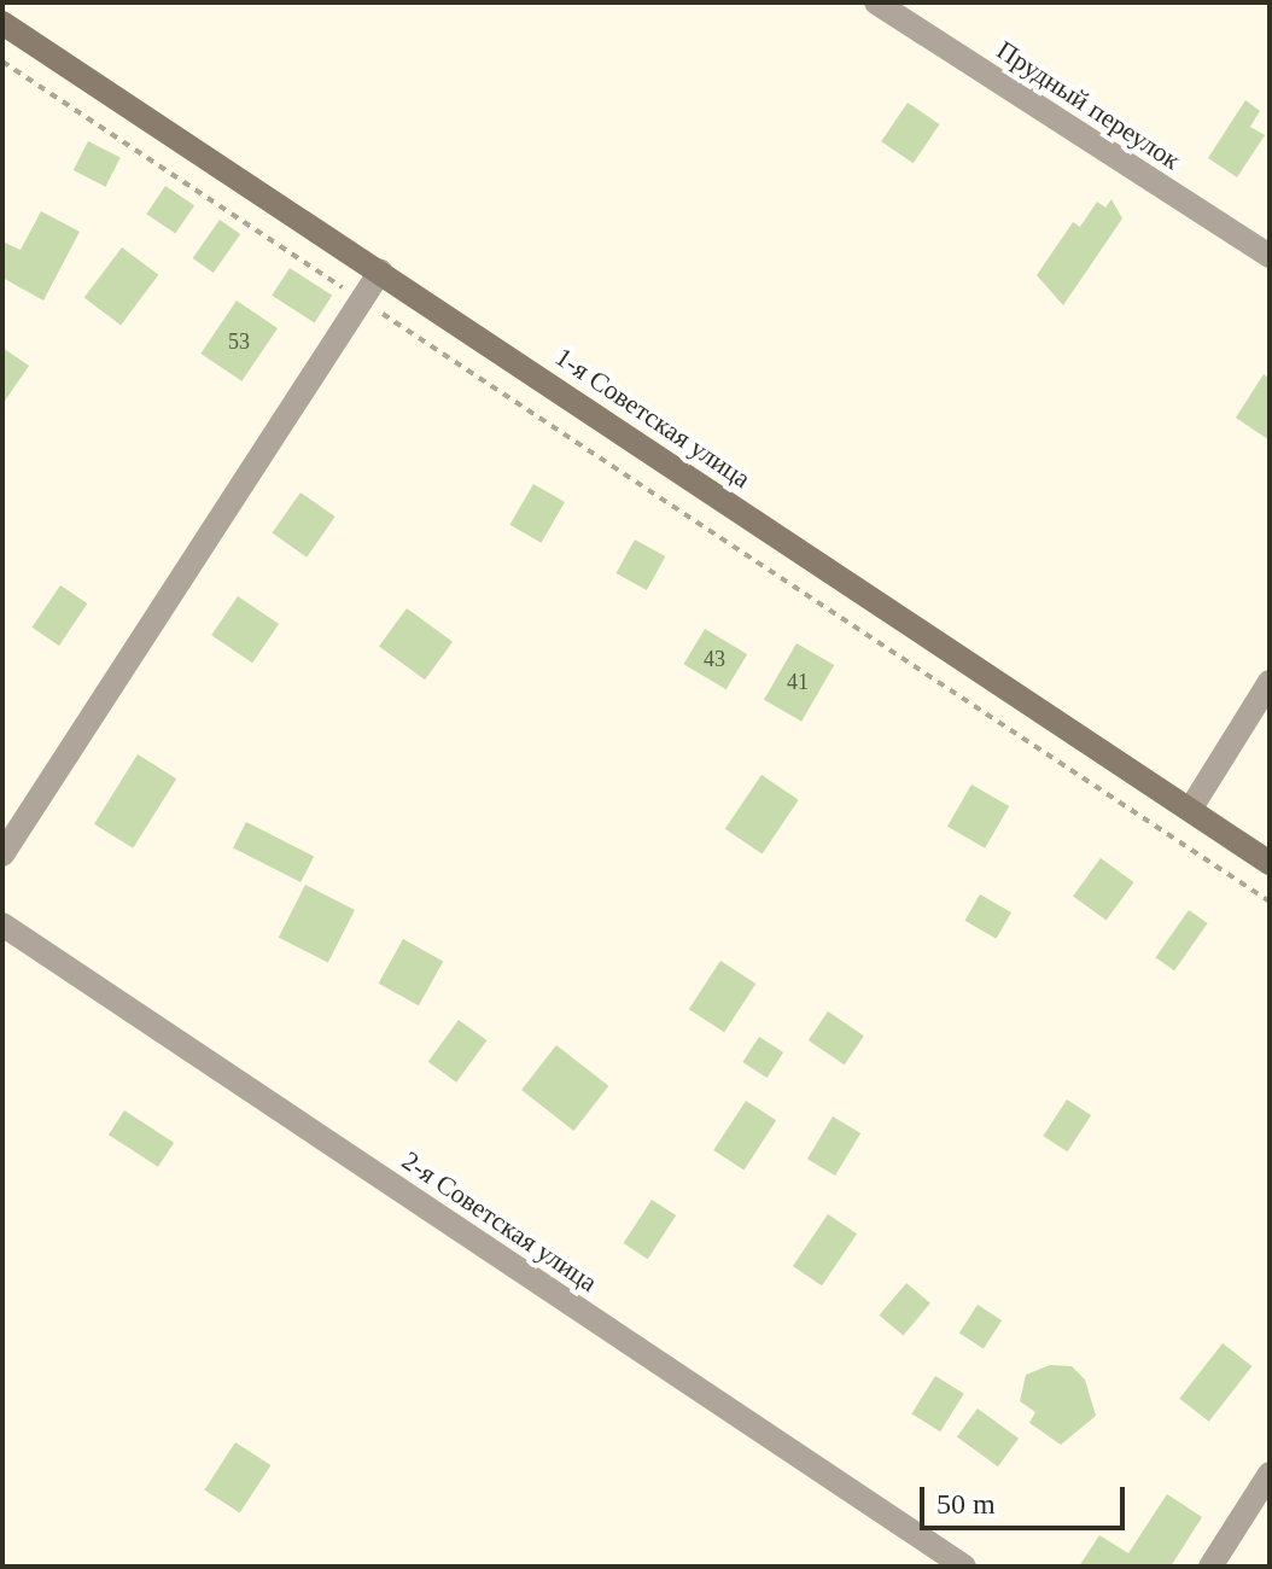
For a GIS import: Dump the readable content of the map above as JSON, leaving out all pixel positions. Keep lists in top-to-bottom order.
{
  "streets": {
    "main road": ["1-я Советская улица"],
    "street": ["Прудный переулок", "2-я Советская улица"]
  },
  "house_numbers": ["53", "43", "41"],
  "scale_bar": "50 m"
}
